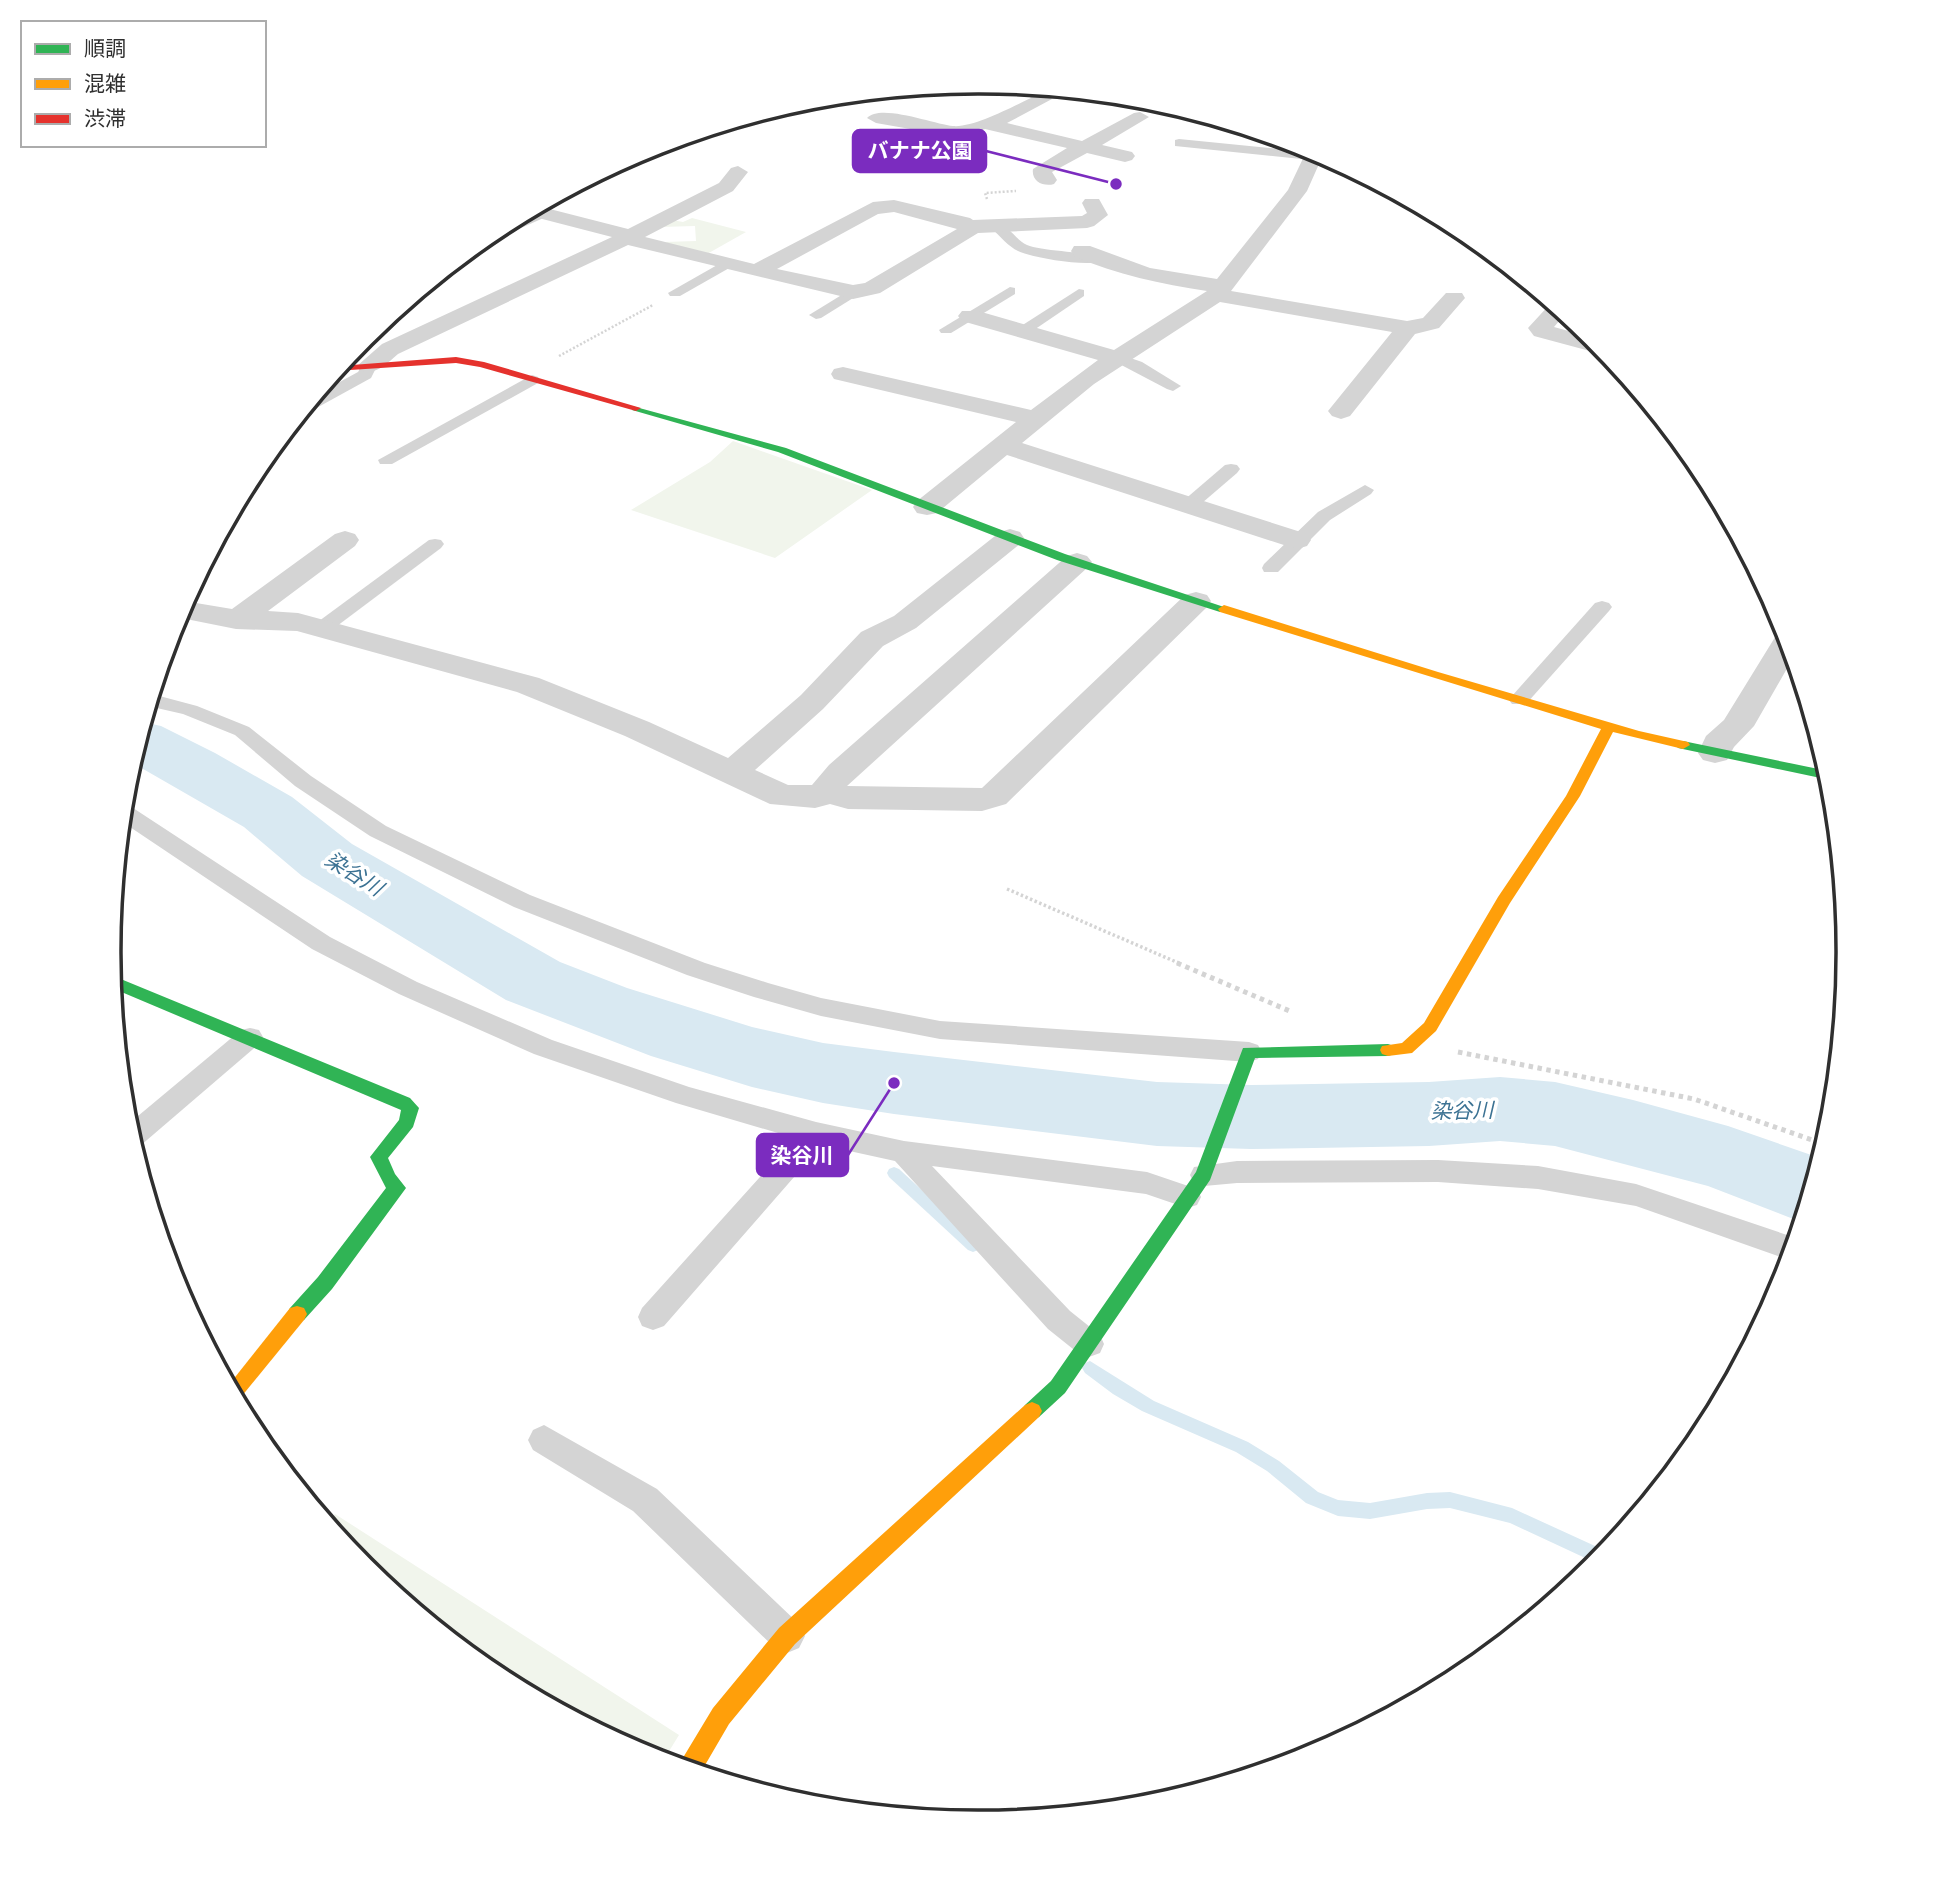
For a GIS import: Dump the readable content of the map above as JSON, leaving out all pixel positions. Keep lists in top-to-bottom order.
{
  "water": ["染谷川"],
  "places": ["バナナ公園", "染谷川"],
  "legend": ["順調", "混雑", "渋滞"]
}
